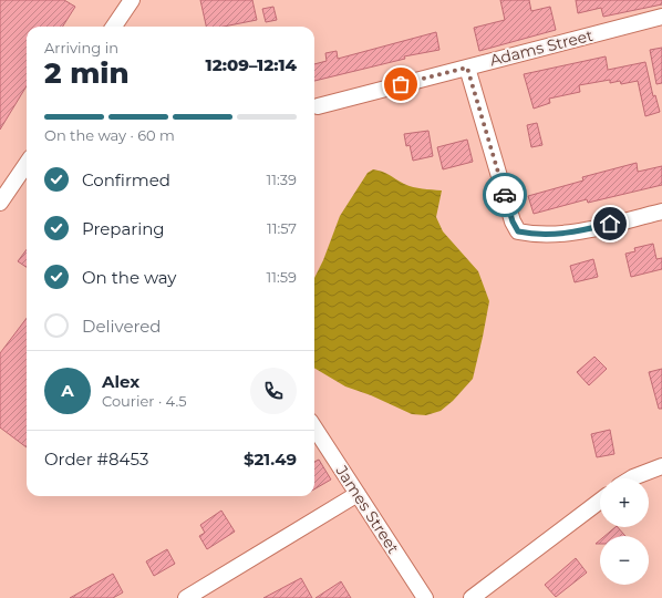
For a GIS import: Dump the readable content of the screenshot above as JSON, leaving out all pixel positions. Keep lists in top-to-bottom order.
{
  "streets": {
    "street": ["Adams Street", "James Street"]
  },
  "page": {
    "heading": ["2 min", "Arriving in", "12:09–12:14"],
    "panel": [
      "Alex",
      "Courier · 4.5",
      "Order #8453",
      "$21.49"
    ],
    "bar": "On the way · 60 m",
    "list": [
      ["Confirmed", "11:39"],
      ["Preparing", "11:57"],
      ["On the way", "11:59"],
      "Delivered"
    ],
    "round": "A",
    "map_buttons": ["+", "−"]
  }
}
